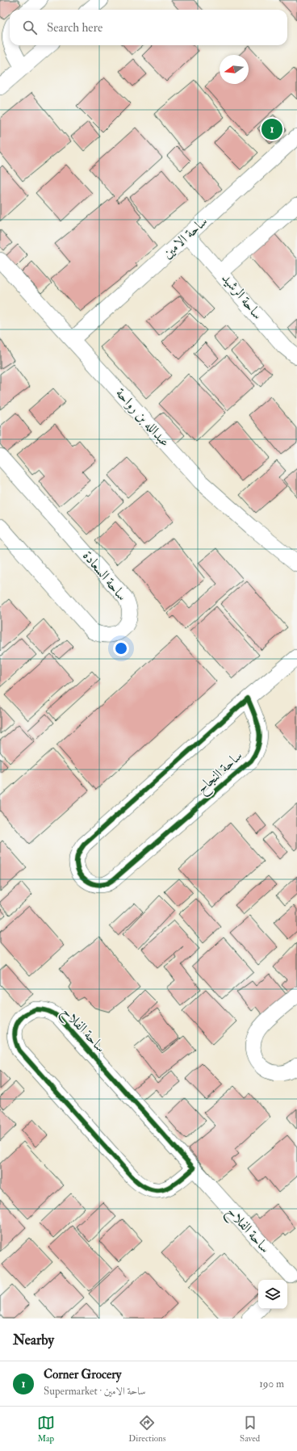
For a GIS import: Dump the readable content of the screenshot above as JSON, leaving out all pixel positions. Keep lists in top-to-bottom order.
{
  "streets": {
    "street": [
      "ساحة الامين",
      "ساحة الرشيد",
      "عبدالله بن رواحة",
      "ساحة السعادة",
      "ساحة النجاح",
      "ساحة الفلاح"
    ]
  },
  "crossings": [
    ["ساحة الامين", "ساحة الرشيد"],
    ["ساحة الامين", "عبدالله بن رواحة"]
  ],
  "north": "left",
  "page": {
    "search": "Search here",
    "pins": "1",
    "heading": "Nearby",
    "list": [
      {
        "mark": "1",
        "name": "Corner Grocery",
        "note": "Supermarket · ساحة الامين",
        "value": "190 m"
      }
    ],
    "nav": ["Map", "Directions", "Saved"]
  }
}
